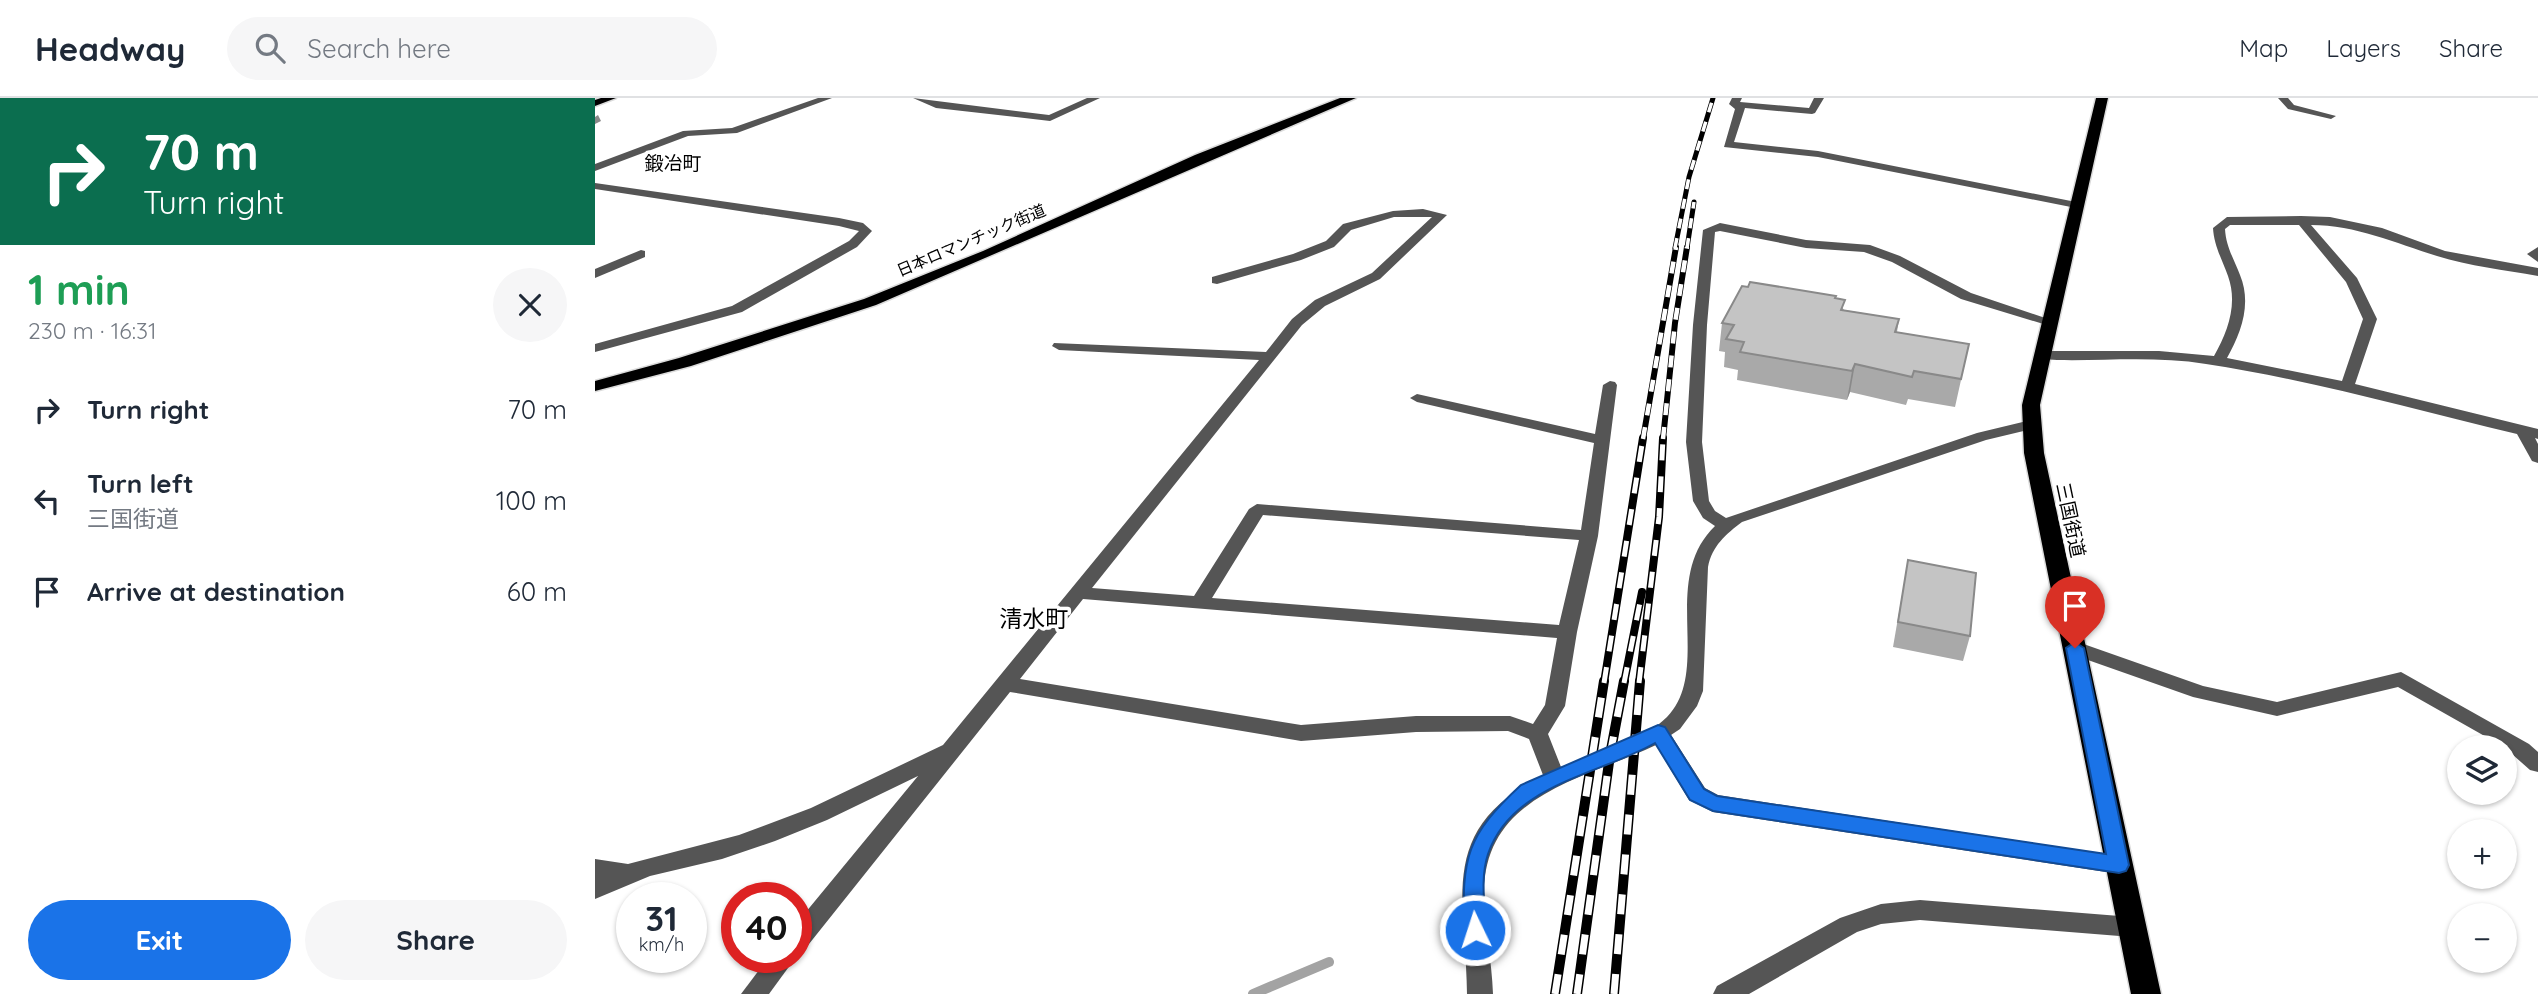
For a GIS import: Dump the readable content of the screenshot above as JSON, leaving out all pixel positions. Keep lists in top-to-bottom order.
{
  "streets": {
    "highway": ["日本ロマンチック街道", "三国街道"]
  },
  "districts": ["鍛冶町", "清水町"],
  "page": {
    "header": "Headway",
    "search": "Search here",
    "nav": ["Map", "Layers", "Share"],
    "turn": ["70 m", "Turn right"],
    "heading": ["1 min", "230 m · 16:31"],
    "list": [
      {
        "name": "Turn right",
        "value": "70 m"
      },
      {
        "name": "Turn left",
        "note": "三国街道",
        "value": "100 m"
      },
      {
        "name": "Arrive at destination",
        "value": "60 m"
      }
    ],
    "map_buttons": ["+", "−"],
    "speed": "31 km/h",
    "limit": "40",
    "buttons": ["Exit", "Share"]
  }
}
